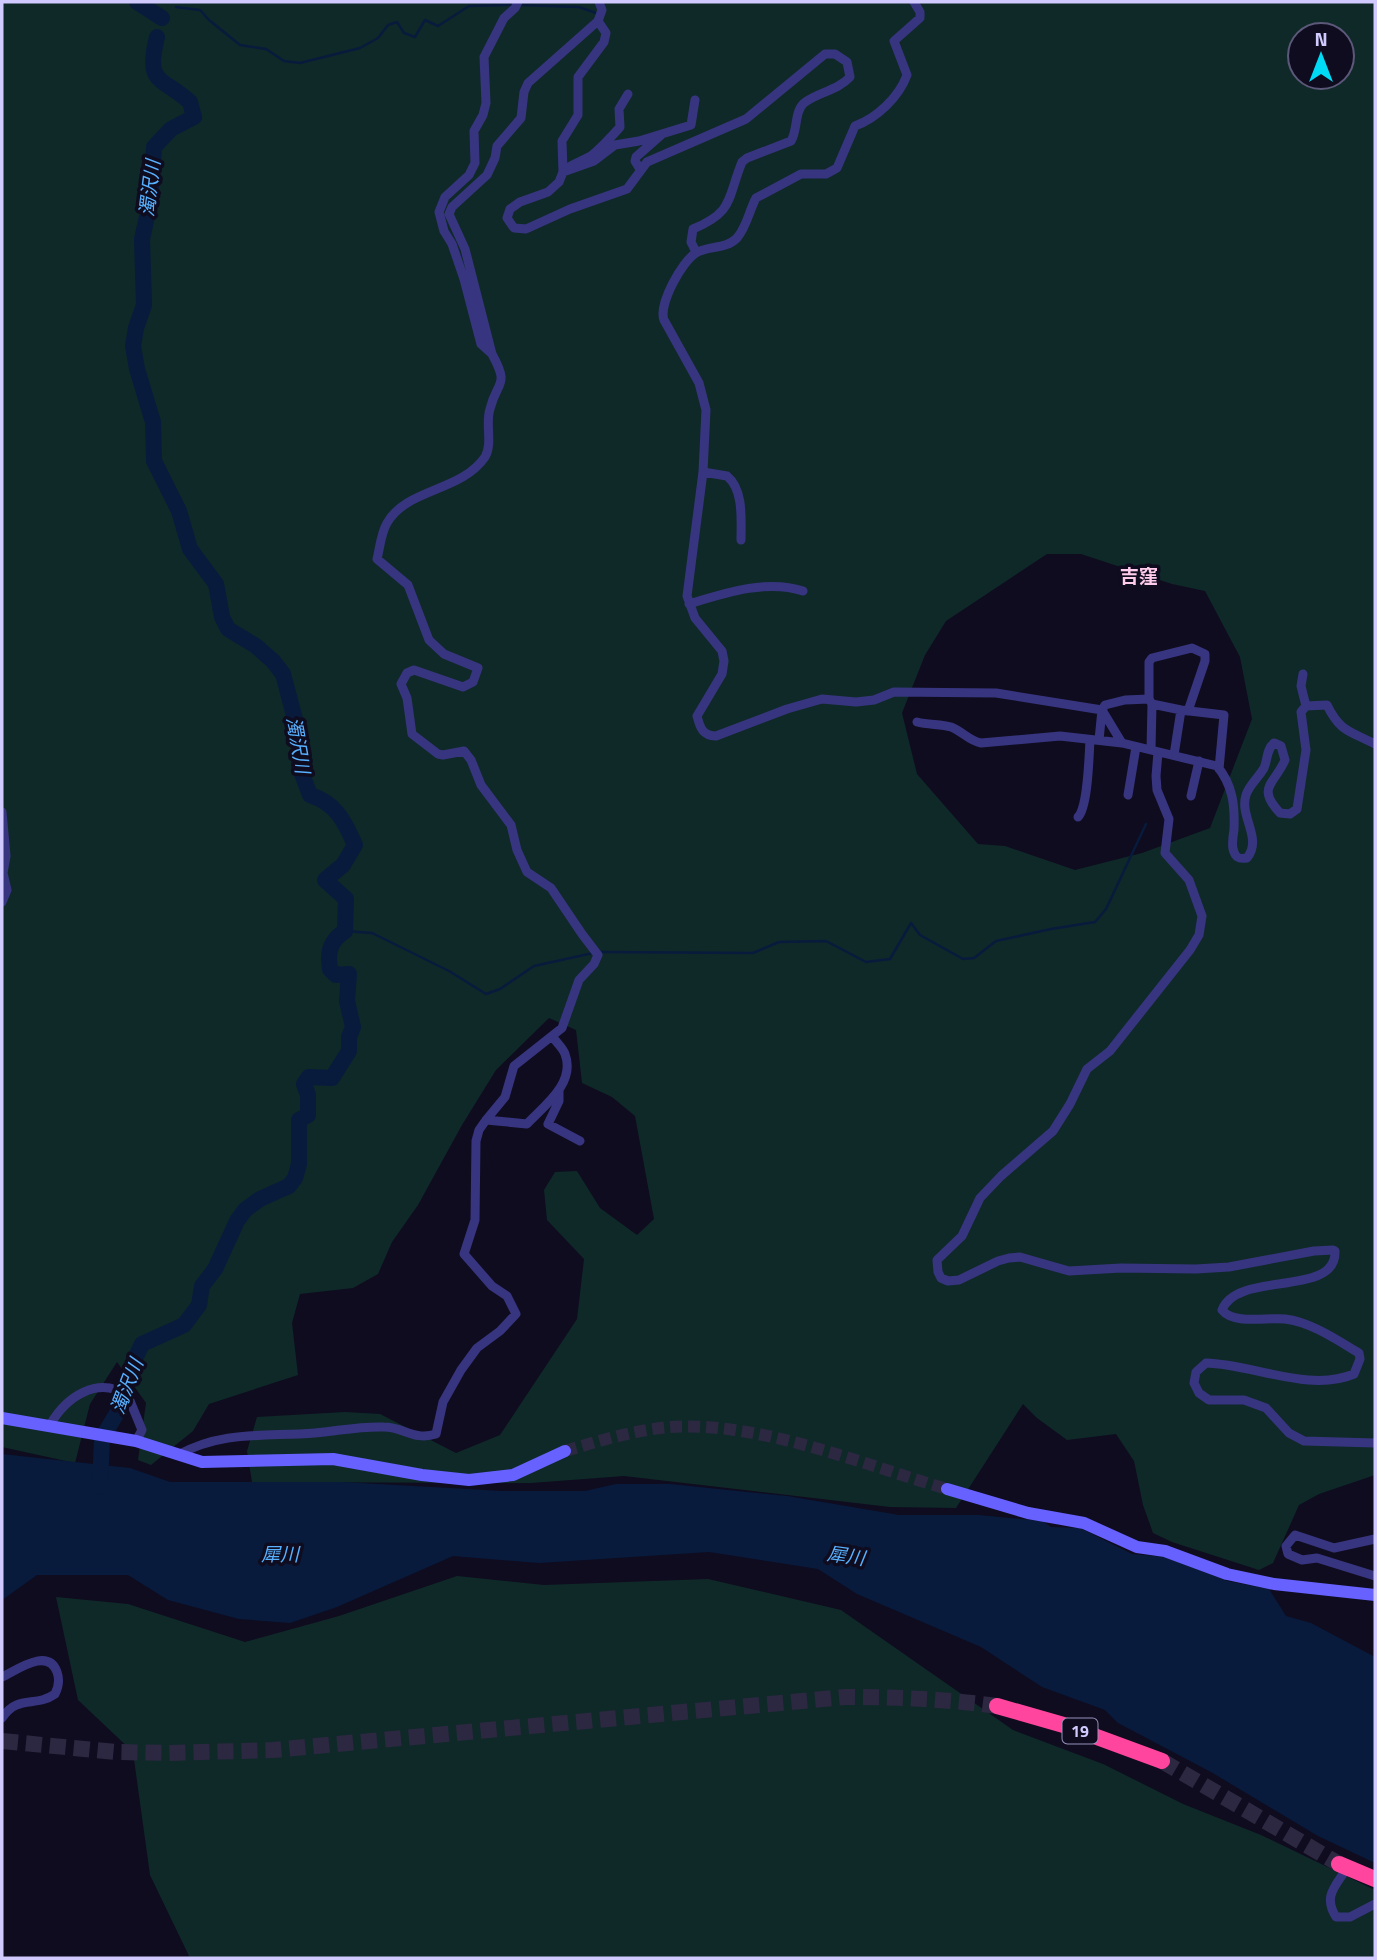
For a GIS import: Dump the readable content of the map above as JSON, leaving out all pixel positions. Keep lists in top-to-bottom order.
{
  "streets": {
    "highway": ["19"]
  },
  "districts": ["吉窪"],
  "water": ["濁沢川", "犀川"],
  "north": "top"
}
